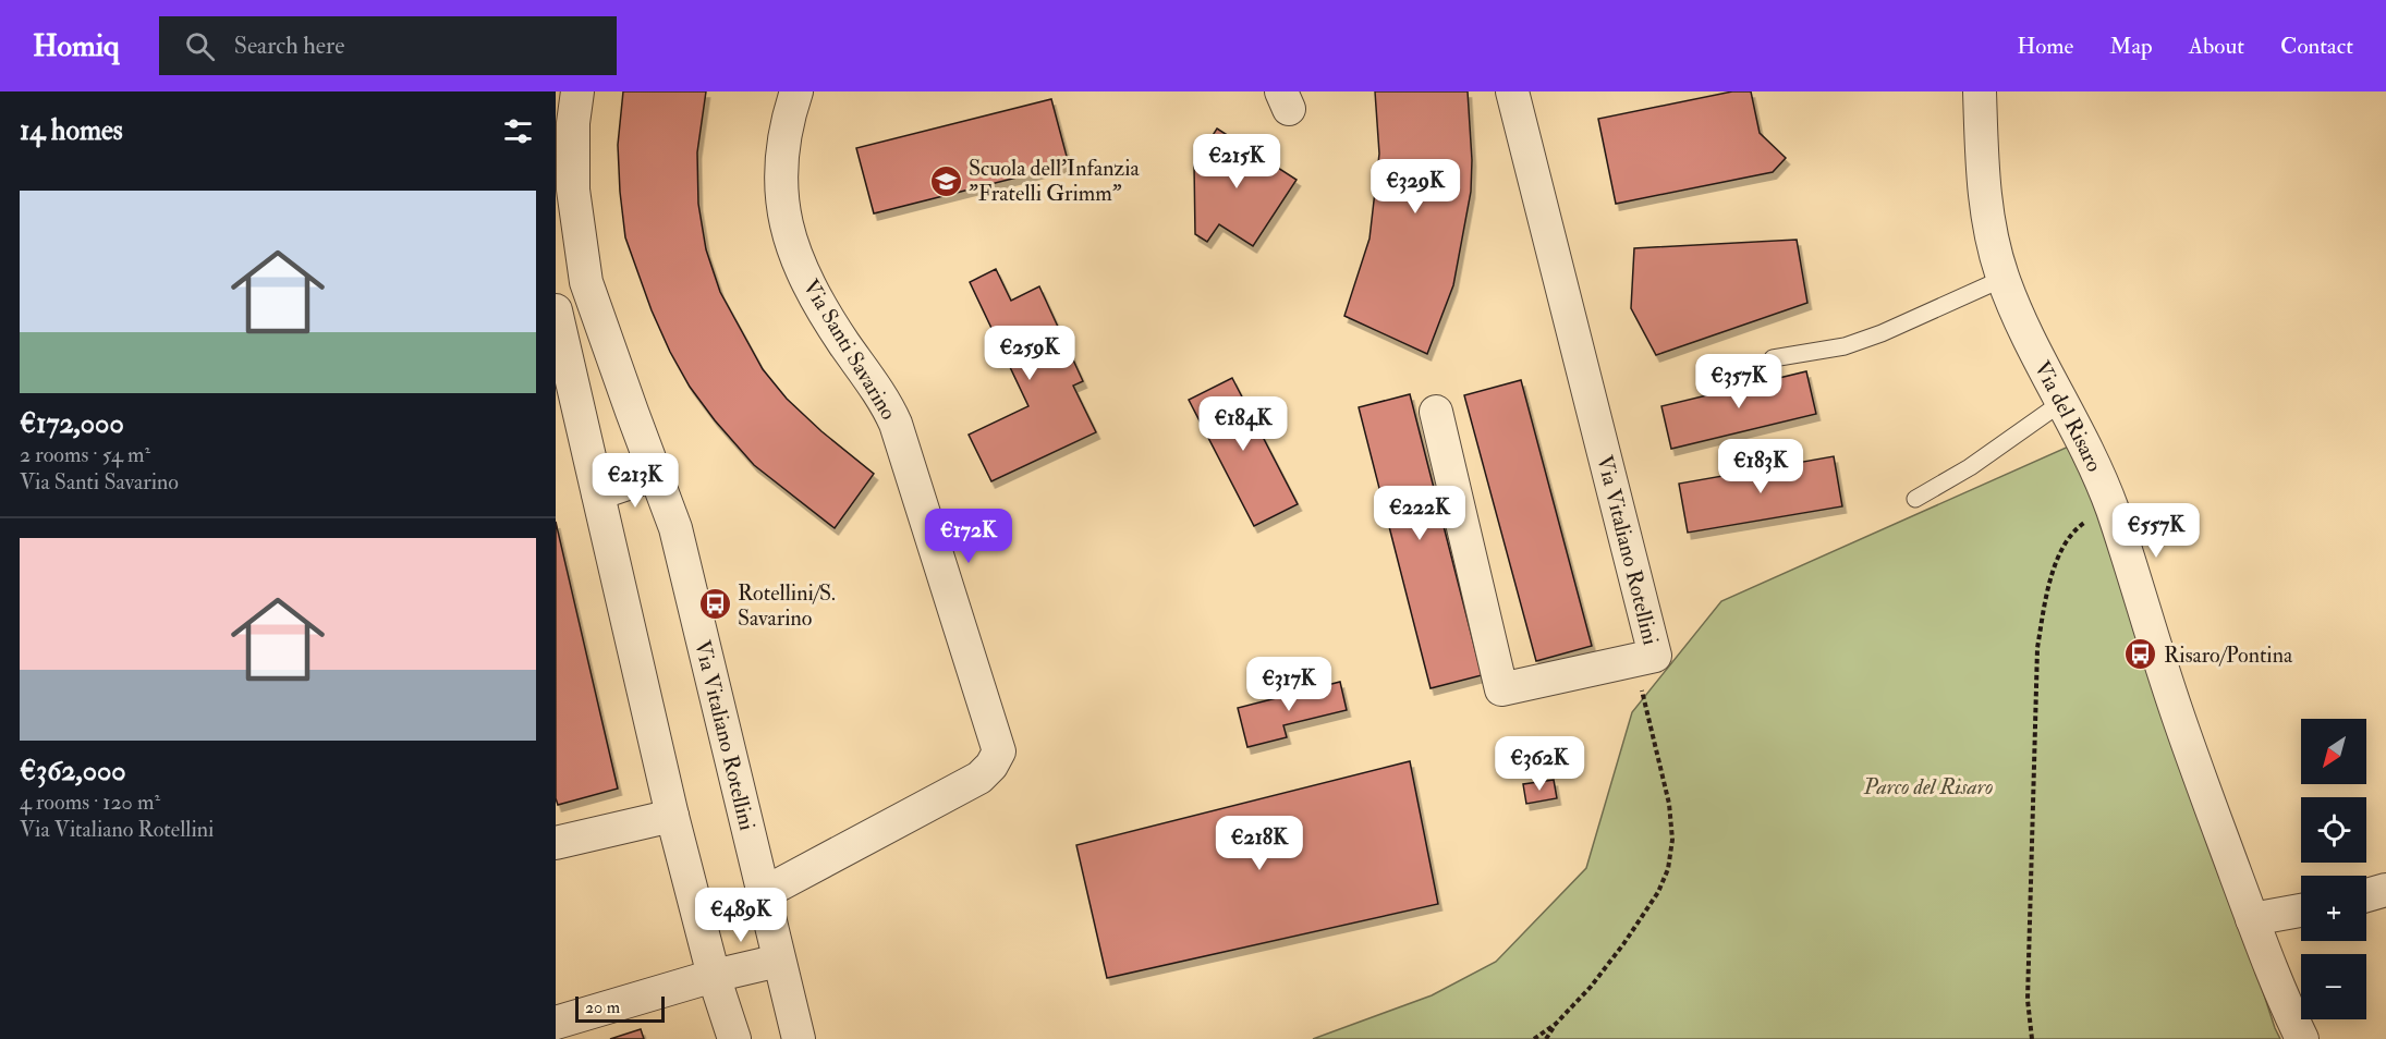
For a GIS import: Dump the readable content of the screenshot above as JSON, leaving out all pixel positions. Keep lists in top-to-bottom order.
{
  "streets": {
    "street": ["Via Santi Savarino", "Via del Risaro", "Via Vitaliano Rotellini"]
  },
  "crossings": [
    ["Via Santi Savarino", "Via Vitaliano Rotellini"]
  ],
  "parks": ["Parco del Risaro"],
  "places": {
    "school or university": ["Scuola dell'Infanzia \"Fratelli Grimm\""],
    "bus stop": ["Rotellini/S. Savarino", "Risaro/Pontina"]
  },
  "scale_bar": "20 m",
  "north": "bottom left",
  "page": {
    "header": "Homiq",
    "search": "Search here",
    "nav": [
      "Home",
      "Map",
      "About",
      "Contact"
    ],
    "heading": "14 homes",
    "price": [
      "€215K",
      "€329K",
      "€259K",
      "€357K",
      "€184K",
      "€183K",
      "€213K",
      "€222K",
      "€557K",
      "€172K",
      "€317K",
      "€362K",
      "€218K",
      "€489K"
    ],
    "list": [
      {
        "name": "€172,000",
        "note": "2 rooms · 54 m² · Via Santi Savarino"
      },
      {
        "name": "€362,000",
        "note": "4 rooms · 120 m² · Via Vitaliano Rotellini"
      }
    ],
    "map_buttons": ["+", "−"],
    "scale": "20 m"
  }
}
